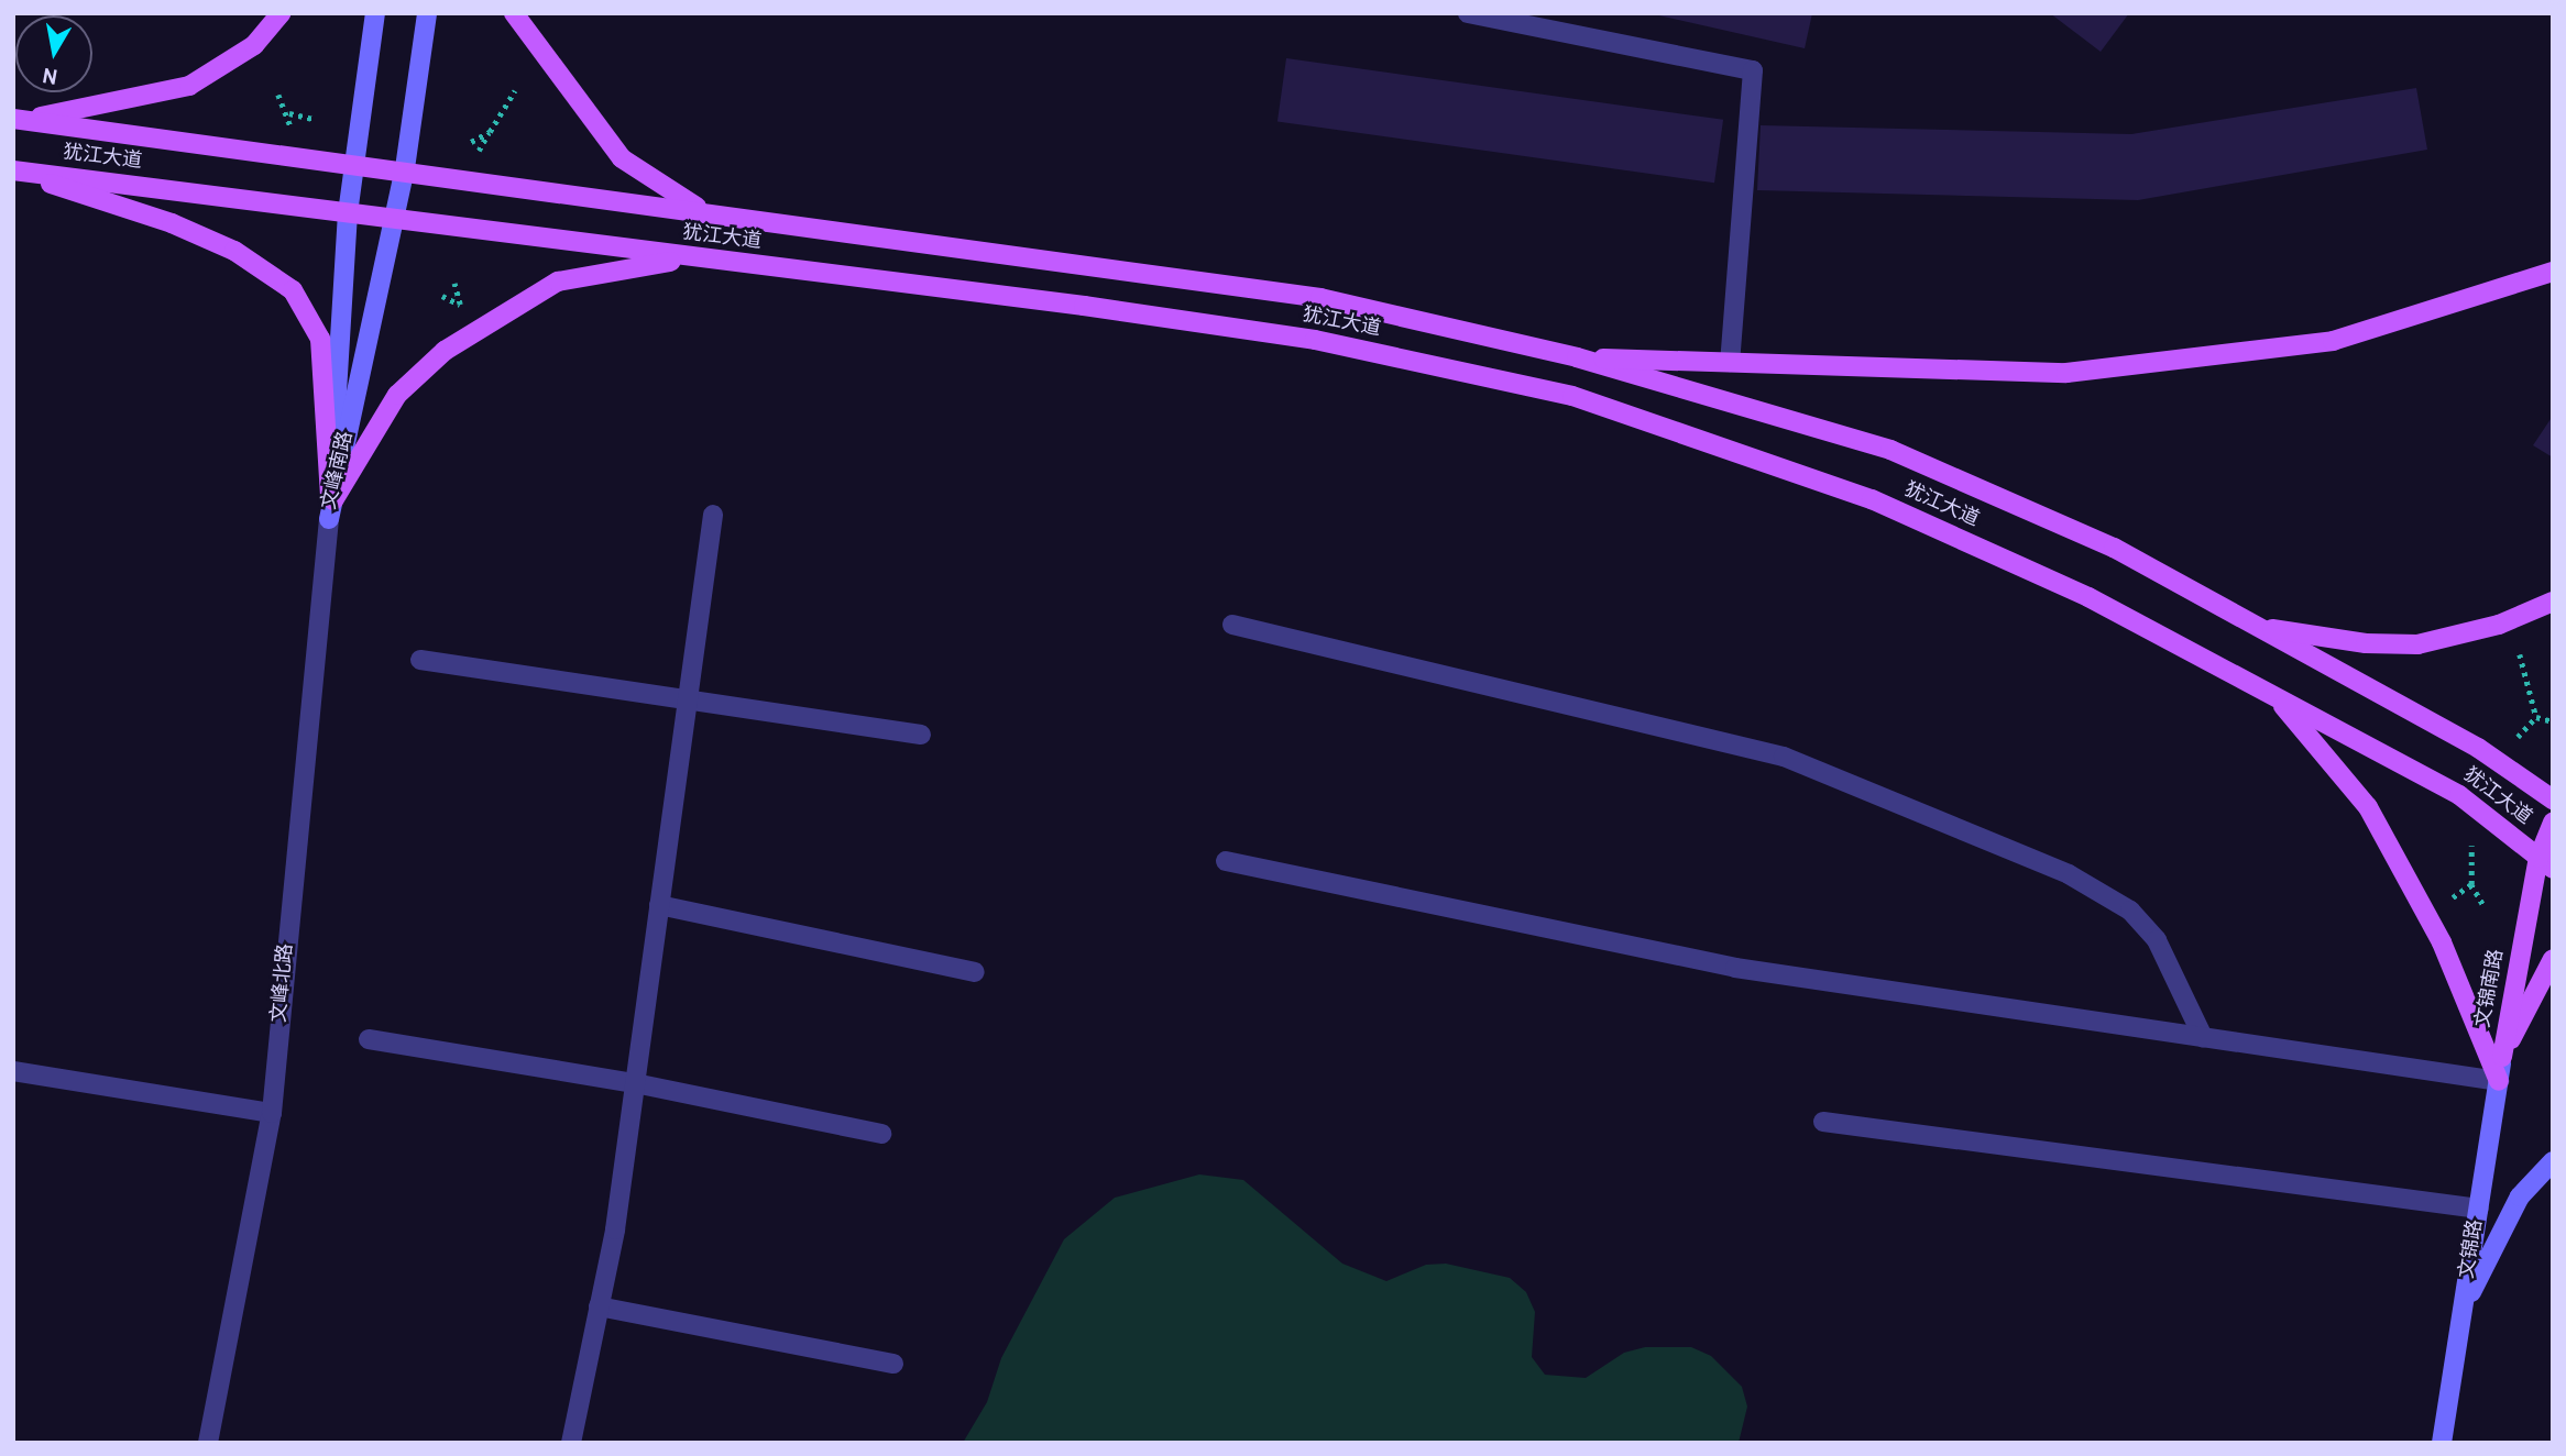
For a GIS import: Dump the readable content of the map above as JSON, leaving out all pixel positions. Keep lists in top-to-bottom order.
{
  "streets": {
    "main road": [
      "犹江大道",
      "文峰南路",
      "文锦南路",
      "文锦路"
    ],
    "street": ["文峰北路"]
  },
  "crossings": [
    ["犹江大道", "文峰南路"],
    ["犹江大道", "文锦南路"],
    ["文峰南路", "文峰北路"],
    ["文锦南路", "文锦路"]
  ],
  "north": "bottom"
}
